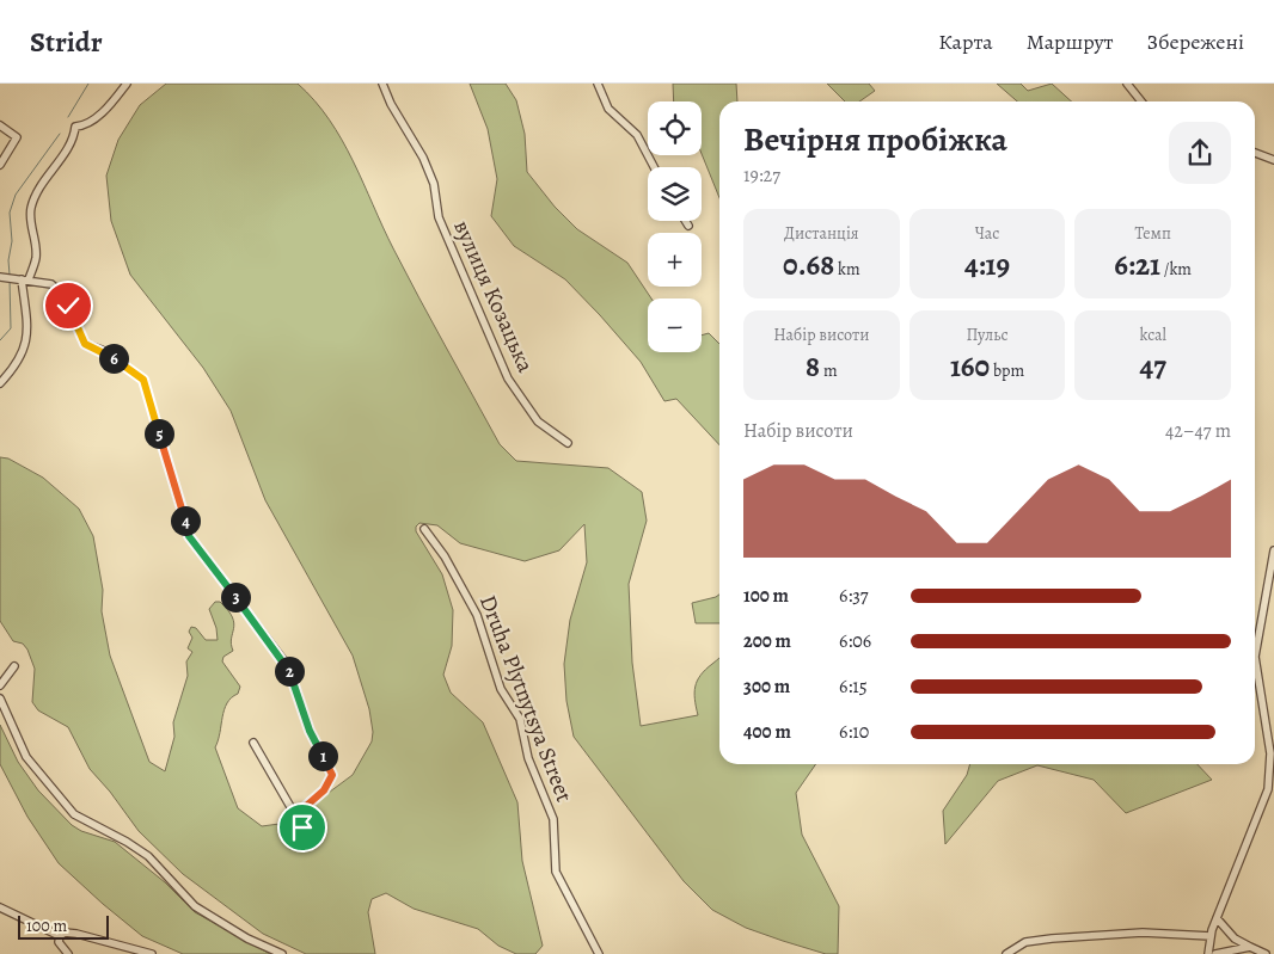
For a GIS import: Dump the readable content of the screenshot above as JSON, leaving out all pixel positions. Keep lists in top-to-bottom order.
{
  "streets": {
    "street": ["вулиця Козацька", "Druha Plytnytsya Street"]
  },
  "scale_bar": "100 m",
  "page": {
    "header": "Stridr",
    "nav": ["Карта", "Маршрут", "Збережені"],
    "map_buttons": ["+", "−"],
    "heading": ["Вечірня пробіжка", "19:27"],
    "stats": [
      ["Дистанція", "0.68 km"],
      ["Час", "4:19"],
      ["Темп", "6:21 /km"],
      ["Набір висоти", "8 m"],
      ["Пульс", "160 bpm"],
      ["kcal", "47"]
    ],
    "pins": [
      "6",
      "5",
      "4",
      "3",
      "2",
      "1"
    ],
    "chart": ["Набір висоти", "42–47 m"],
    "list": [
      {
        "name": "100 m",
        "note": "6:37"
      },
      {
        "name": "200 m",
        "note": "6:06"
      },
      {
        "name": "300 m",
        "note": "6:15"
      },
      {
        "name": "400 m",
        "note": "6:10"
      }
    ],
    "scale": "100 m"
  }
}
